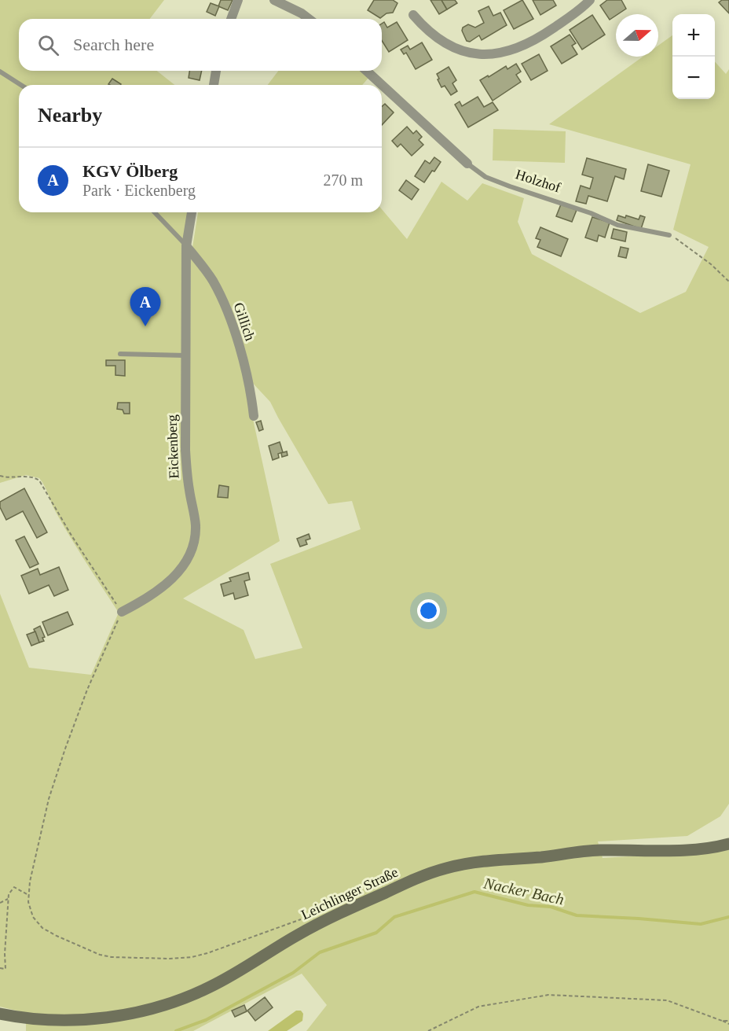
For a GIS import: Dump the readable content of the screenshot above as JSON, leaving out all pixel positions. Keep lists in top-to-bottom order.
{
  "streets": {
    "main road": ["Leichlinger Straße"],
    "street": ["Holzhof", "Gillich", "Eickenberg"]
  },
  "crossings": [
    ["Gillich", "Eickenberg"]
  ],
  "water": ["Nacker Bach"],
  "north": "right",
  "page": {
    "map_buttons": ["+", "−"],
    "search": "Search here",
    "heading": "Nearby",
    "list": [
      {
        "mark": "A",
        "name": "KGV Ölberg",
        "note": "Park · Eickenberg",
        "value": "270 m"
      }
    ],
    "pins": "A"
  }
}
